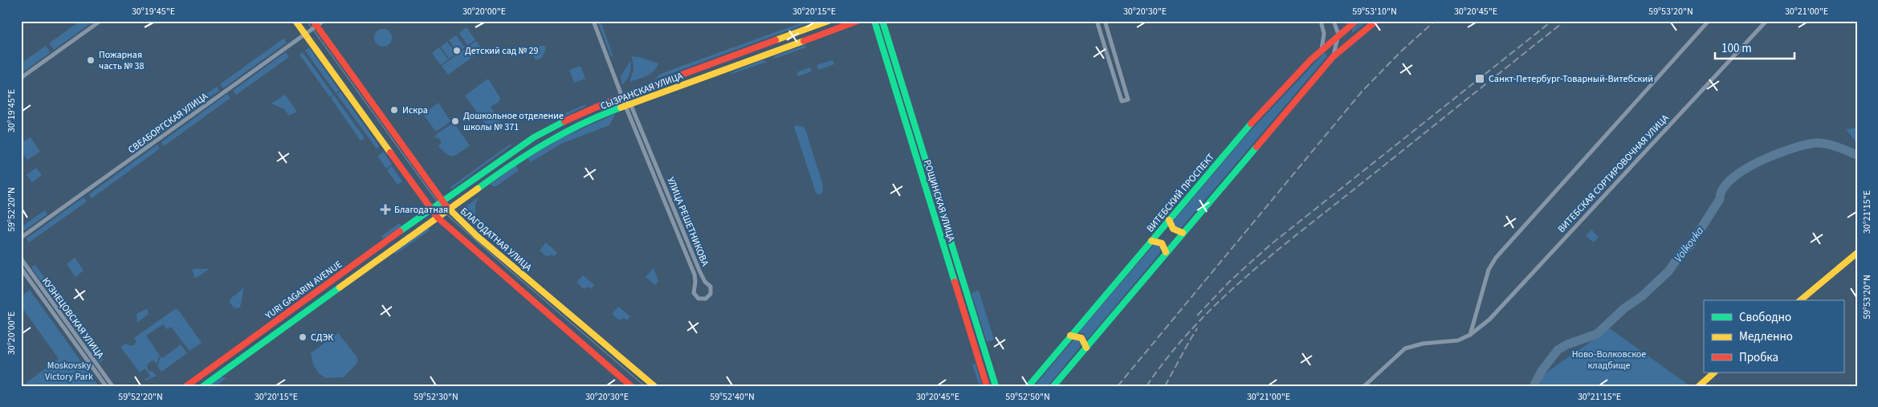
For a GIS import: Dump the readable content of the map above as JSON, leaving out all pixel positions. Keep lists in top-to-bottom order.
{
  "streets": {
    "main road": [
      "СЫЗРАНСКАЯ УЛИЦА",
      "ВИТЕБСКИЙ ПРОСПЕКТ",
      "РОЩИНСКАЯ УЛИЦА",
      "БЛАГОДАТНАЯ УЛИЦА",
      "YURI GAGARIN AVENUE"
    ],
    "street": [
      "СВЕАБОРГСКАЯ УЛИЦА",
      "ВИТЕБСКАЯ СОРТИРОВОЧНАЯ УЛИЦА",
      "УЛИЦА РЕШЕТНИКОВА",
      "КУЗНЕЦОВСКАЯ УЛИЦА"
    ]
  },
  "crossings": [
    ["СЫЗРАНСКАЯ УЛИЦА", "УЛИЦА РЕШЕТНИКОВА"],
    ["СЫЗРАНСКАЯ УЛИЦА", "БЛАГОДАТНАЯ УЛИЦА"],
    ["СЫЗРАНСКАЯ УЛИЦА", "YURI GAGARIN AVENUE"],
    ["СВЕАБОРГСКАЯ УЛИЦА", "БЛАГОДАТНАЯ УЛИЦА"],
    ["БЛАГОДАТНАЯ УЛИЦА", "YURI GAGARIN AVENUE"]
  ],
  "water": ["Volkovka"],
  "parks": ["Ново-Волковское кладбище", "Moskovsky Victory Park"],
  "places": {
    "other": [
      "Детский сад № 29",
      "Пожарная часть № 38",
      "Искра",
      "Дошкольное отделение школы № 371",
      "СДЭК"
    ],
    "transit": ["Санкт-Петербург-Товарный-Витебский"],
    "health": ["Благодатная"]
  },
  "legend": ["Свободно", "Медленно", "Пробка"],
  "scale_bar": "100 m",
  "coordinates": [
    "30°19'45\"E",
    "30°20'00\"E",
    "30°20'15\"E",
    "30°20'30\"E",
    "59°53'10\"N",
    "30°20'45\"E",
    "59°53'20\"N",
    "30°21'00\"E",
    "59°52'20\"N",
    "30°21'15\"E",
    "59°52'30\"N",
    "59°52'40\"N",
    "59°52'50\"N"
  ]
}
